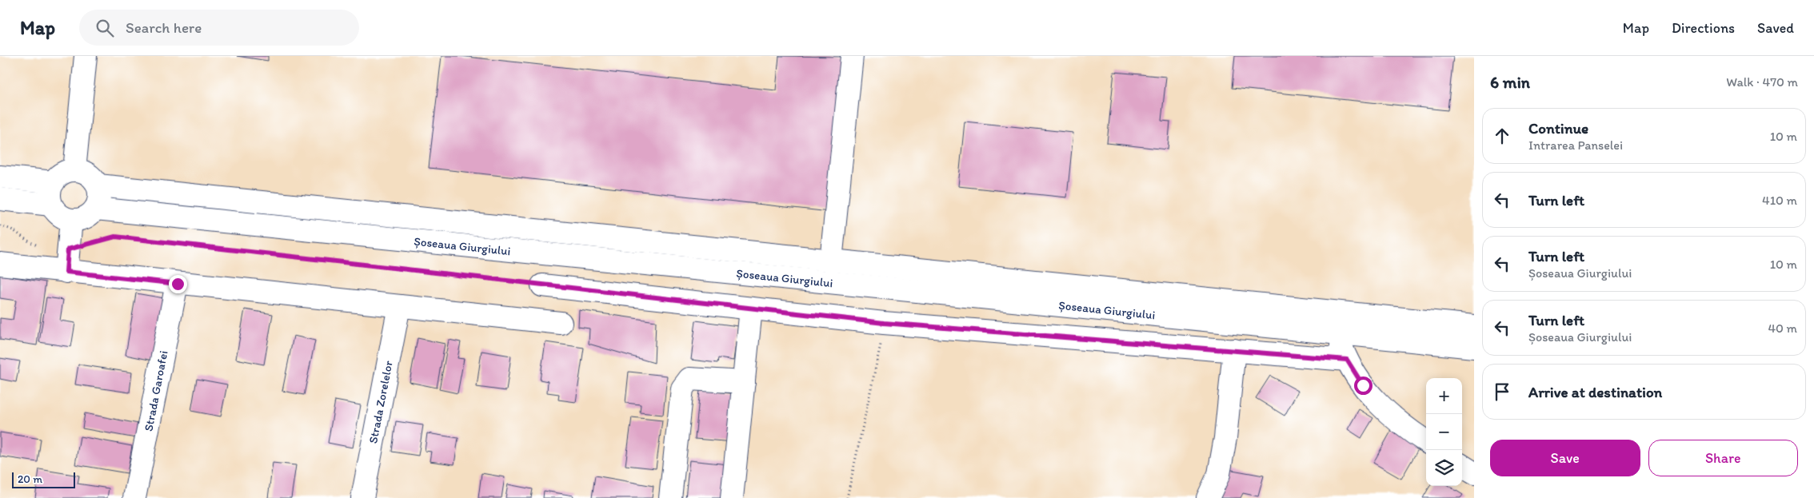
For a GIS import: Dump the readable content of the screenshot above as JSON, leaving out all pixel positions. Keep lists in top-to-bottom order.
{
  "streets": {
    "main road": ["Șoseaua Giurgiului", "Strada Garoafei", "Strada Zorelelor"]
  },
  "scale_bar": "20 m",
  "page": {
    "header": "Map",
    "search": "Search here",
    "nav": ["Map", "Directions", "Saved"],
    "heading": ["6 min", "Walk · 470 m"],
    "list": [
      ["Continue", "Intrarea Panselei", "10 m"],
      ["Turn left", "410 m"],
      ["Turn left", "Șoseaua Giurgiului", "10 m"],
      ["Turn left", "Șoseaua Giurgiului", "40 m"],
      "Arrive at destination"
    ],
    "map_buttons": ["+", "−"],
    "buttons": ["Save", "Share"],
    "scale": "20 m"
  }
}
